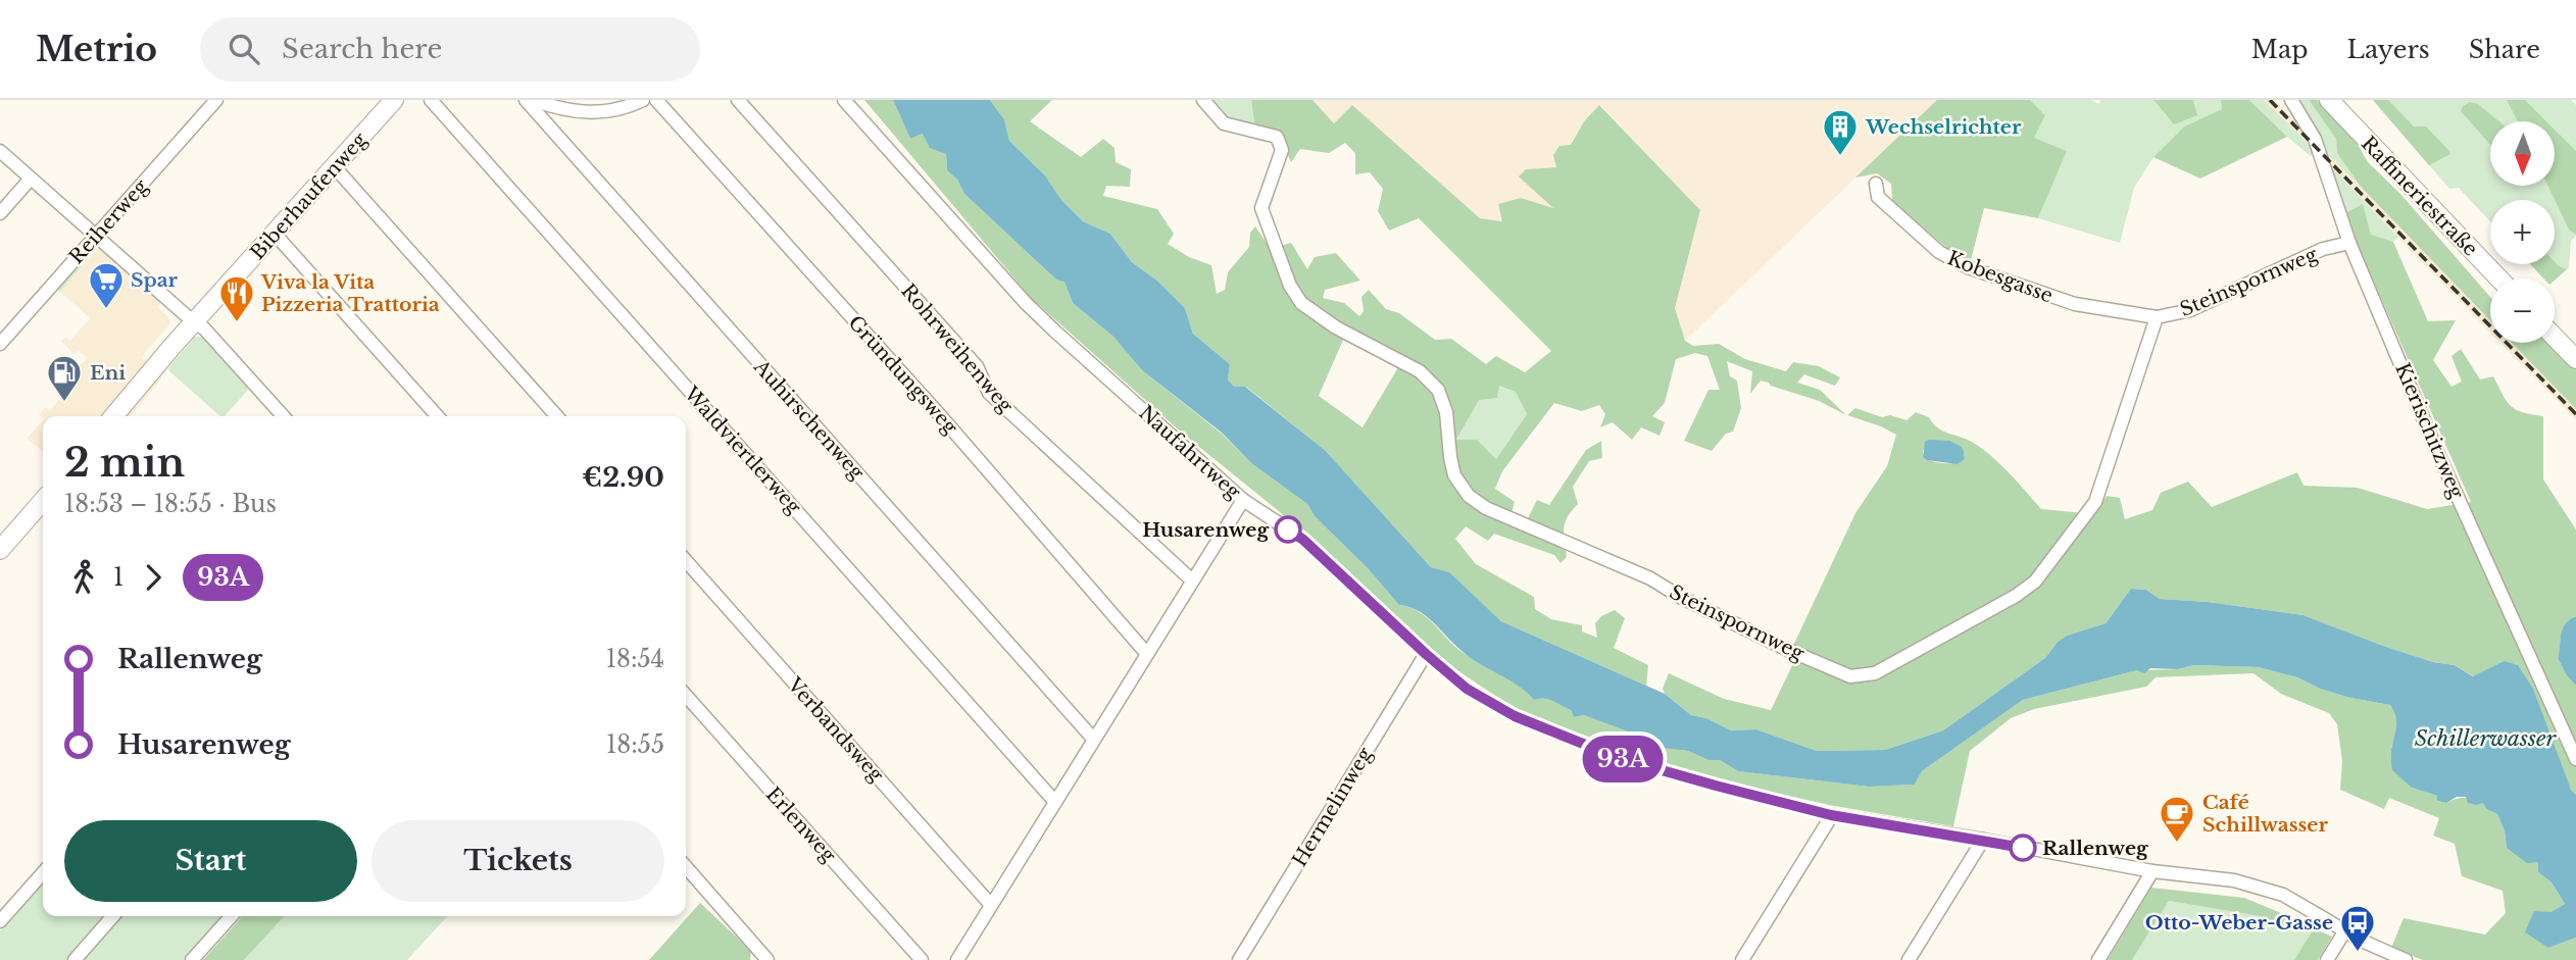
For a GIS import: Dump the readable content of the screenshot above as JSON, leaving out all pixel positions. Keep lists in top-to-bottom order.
{
  "streets": {
    "main road": ["Biberhaufenweg", "Raffineriestraße"],
    "street": [
      "Reiherweg",
      "Kobesgasse",
      "Steinspornweg",
      "Rohrweihenweg",
      "Gründungsweg",
      "Auhirschenweg",
      "Kierischitzweg",
      "Waldviertlerweg",
      "Naufahrtweg",
      "Verbandsweg",
      "Hermelinweg",
      "Erlenweg"
    ]
  },
  "crossings": [
    ["Kobesgasse", "Steinspornweg"],
    ["Steinspornweg", "Kierischitzweg"],
    ["Naufahrtweg", "Hermelinweg"]
  ],
  "water": ["Schillerwasser"],
  "places": {
    "building": ["Wechselrichter"],
    "supermarket": ["Spar"],
    "restaurant": ["Viva la Vita Pizzeria Trattoria"],
    "fuel station": ["Eni"],
    "other": ["Husarenweg", "Rallenweg"],
    "cafe": ["Café Schillwasser"],
    "bus stop": ["Otto-Weber-Gasse"]
  },
  "lines": ["bus line 93A"],
  "north": "bottom",
  "page": {
    "header": "Metrio",
    "search": "Search here",
    "nav": ["Map", "Layers", "Share"],
    "on_map": "93A",
    "map_buttons": ["+", "−"],
    "heading": ["2 min", "18:53 – 18:55 · Bus", "€2.90"],
    "legs": ["1", "93A"],
    "list": [
      {
        "name": "Rallenweg",
        "value": "18:54"
      },
      {
        "name": "Husarenweg",
        "value": "18:55"
      }
    ],
    "buttons": ["Start", "Tickets"]
  }
}
